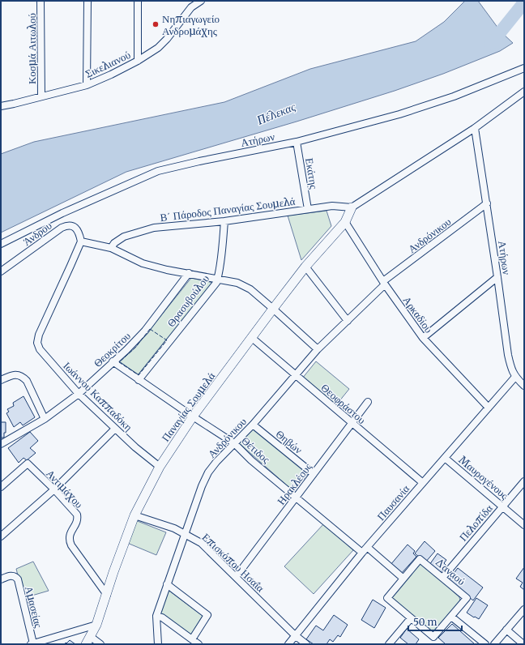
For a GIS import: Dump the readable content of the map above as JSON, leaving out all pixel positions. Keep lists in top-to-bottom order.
{
  "streets": {
    "street": [
      "Κοσμά Αιτωλού",
      "Σικελιανού",
      "Ατήρων",
      "Εκάτης",
      "Β΄ Πάροδος Παναγίας Σουμελά",
      "Άνδρου",
      "Ανδρόνικου",
      "Θρασυβούλου",
      "Αρκαδίου",
      "Θεοκρίτου",
      "Ιωάννου Καππαδόκη",
      "Θεοφράστου",
      "Παναγίας Σουμελά",
      "Θηβών",
      "Θέτιδος",
      "Μαυρογένους",
      "Ηρακλέους",
      "Αντιμάχου",
      "Παυσανία",
      "Πελοπίδα",
      "Επισκόπου Ησαΐα",
      "Δαναού",
      "Αμασείας"
    ]
  },
  "crossings": [
    ["Κοσμά Αιτωλού", "Σικελιανού"],
    ["Ατήρων", "Εκάτης"],
    ["Ατήρων", "Ανδρόνικου"],
    ["Ατήρων", "Παυσανία"],
    ["Εκάτης", "Β΄ Πάροδος Παναγίας Σουμελά"],
    ["Β΄ Πάροδος Παναγίας Σουμελά", "Θρασυβούλου"],
    ["Β΄ Πάροδος Παναγίας Σουμελά", "Παναγίας Σουμελά"],
    ["Άνδρου", "Ιωάννου Καππαδόκη"],
    ["Ανδρόνικου", "Αρκαδίου"],
    ["Ανδρόνικου", "Θεοφράστου"],
    ["Ανδρόνικου", "Θηβών"],
    ["Ανδρόνικου", "Θέτιδος"],
    ["Ανδρόνικου", "Επισκόπου Ησαΐα"],
    ["Θρασυβούλου", "Θέτιδος"],
    ["Αρκαδίου", "Παναγίας Σουμελά"],
    ["Αρκαδίου", "Παυσανία"],
    ["Θεοκρίτου", "Ιωάννου Καππαδόκη"],
    ["Θεοκρίτου", "Θέτιδος"],
    ["Ιωάννου Καππαδόκη", "Παναγίας Σουμελά"],
    ["Θεοφράστου", "Παναγίας Σουμελά"],
    ["Θεοφράστου", "Ηρακλέους"],
    ["Θεοφράστου", "Παυσανία"],
    ["Παναγίας Σουμελά", "Θέτιδος"],
    ["Παναγίας Σουμελά", "Αντιμάχου"],
    ["Παναγίας Σουμελά", "Επισκόπου Ησαΐα"],
    ["Θηβών", "Ηρακλέους"],
    ["Θέτιδος", "Ηρακλέους"],
    ["Θέτιδος", "Παυσανία"],
    ["Μαυρογένους", "Παυσανία"],
    ["Μαυρογένους", "Πελοπίδα"],
    ["Ηρακλέους", "Επισκόπου Ησαΐα"],
    ["Παυσανία", "Επισκόπου Ησαΐα"],
    ["Πελοπίδα", "Δαναού"]
  ],
  "water": ["Πέλεκας"],
  "places": ["Νηπιαγωγείο Ανδρομάχης"],
  "scale_bar": "50 m"
}
